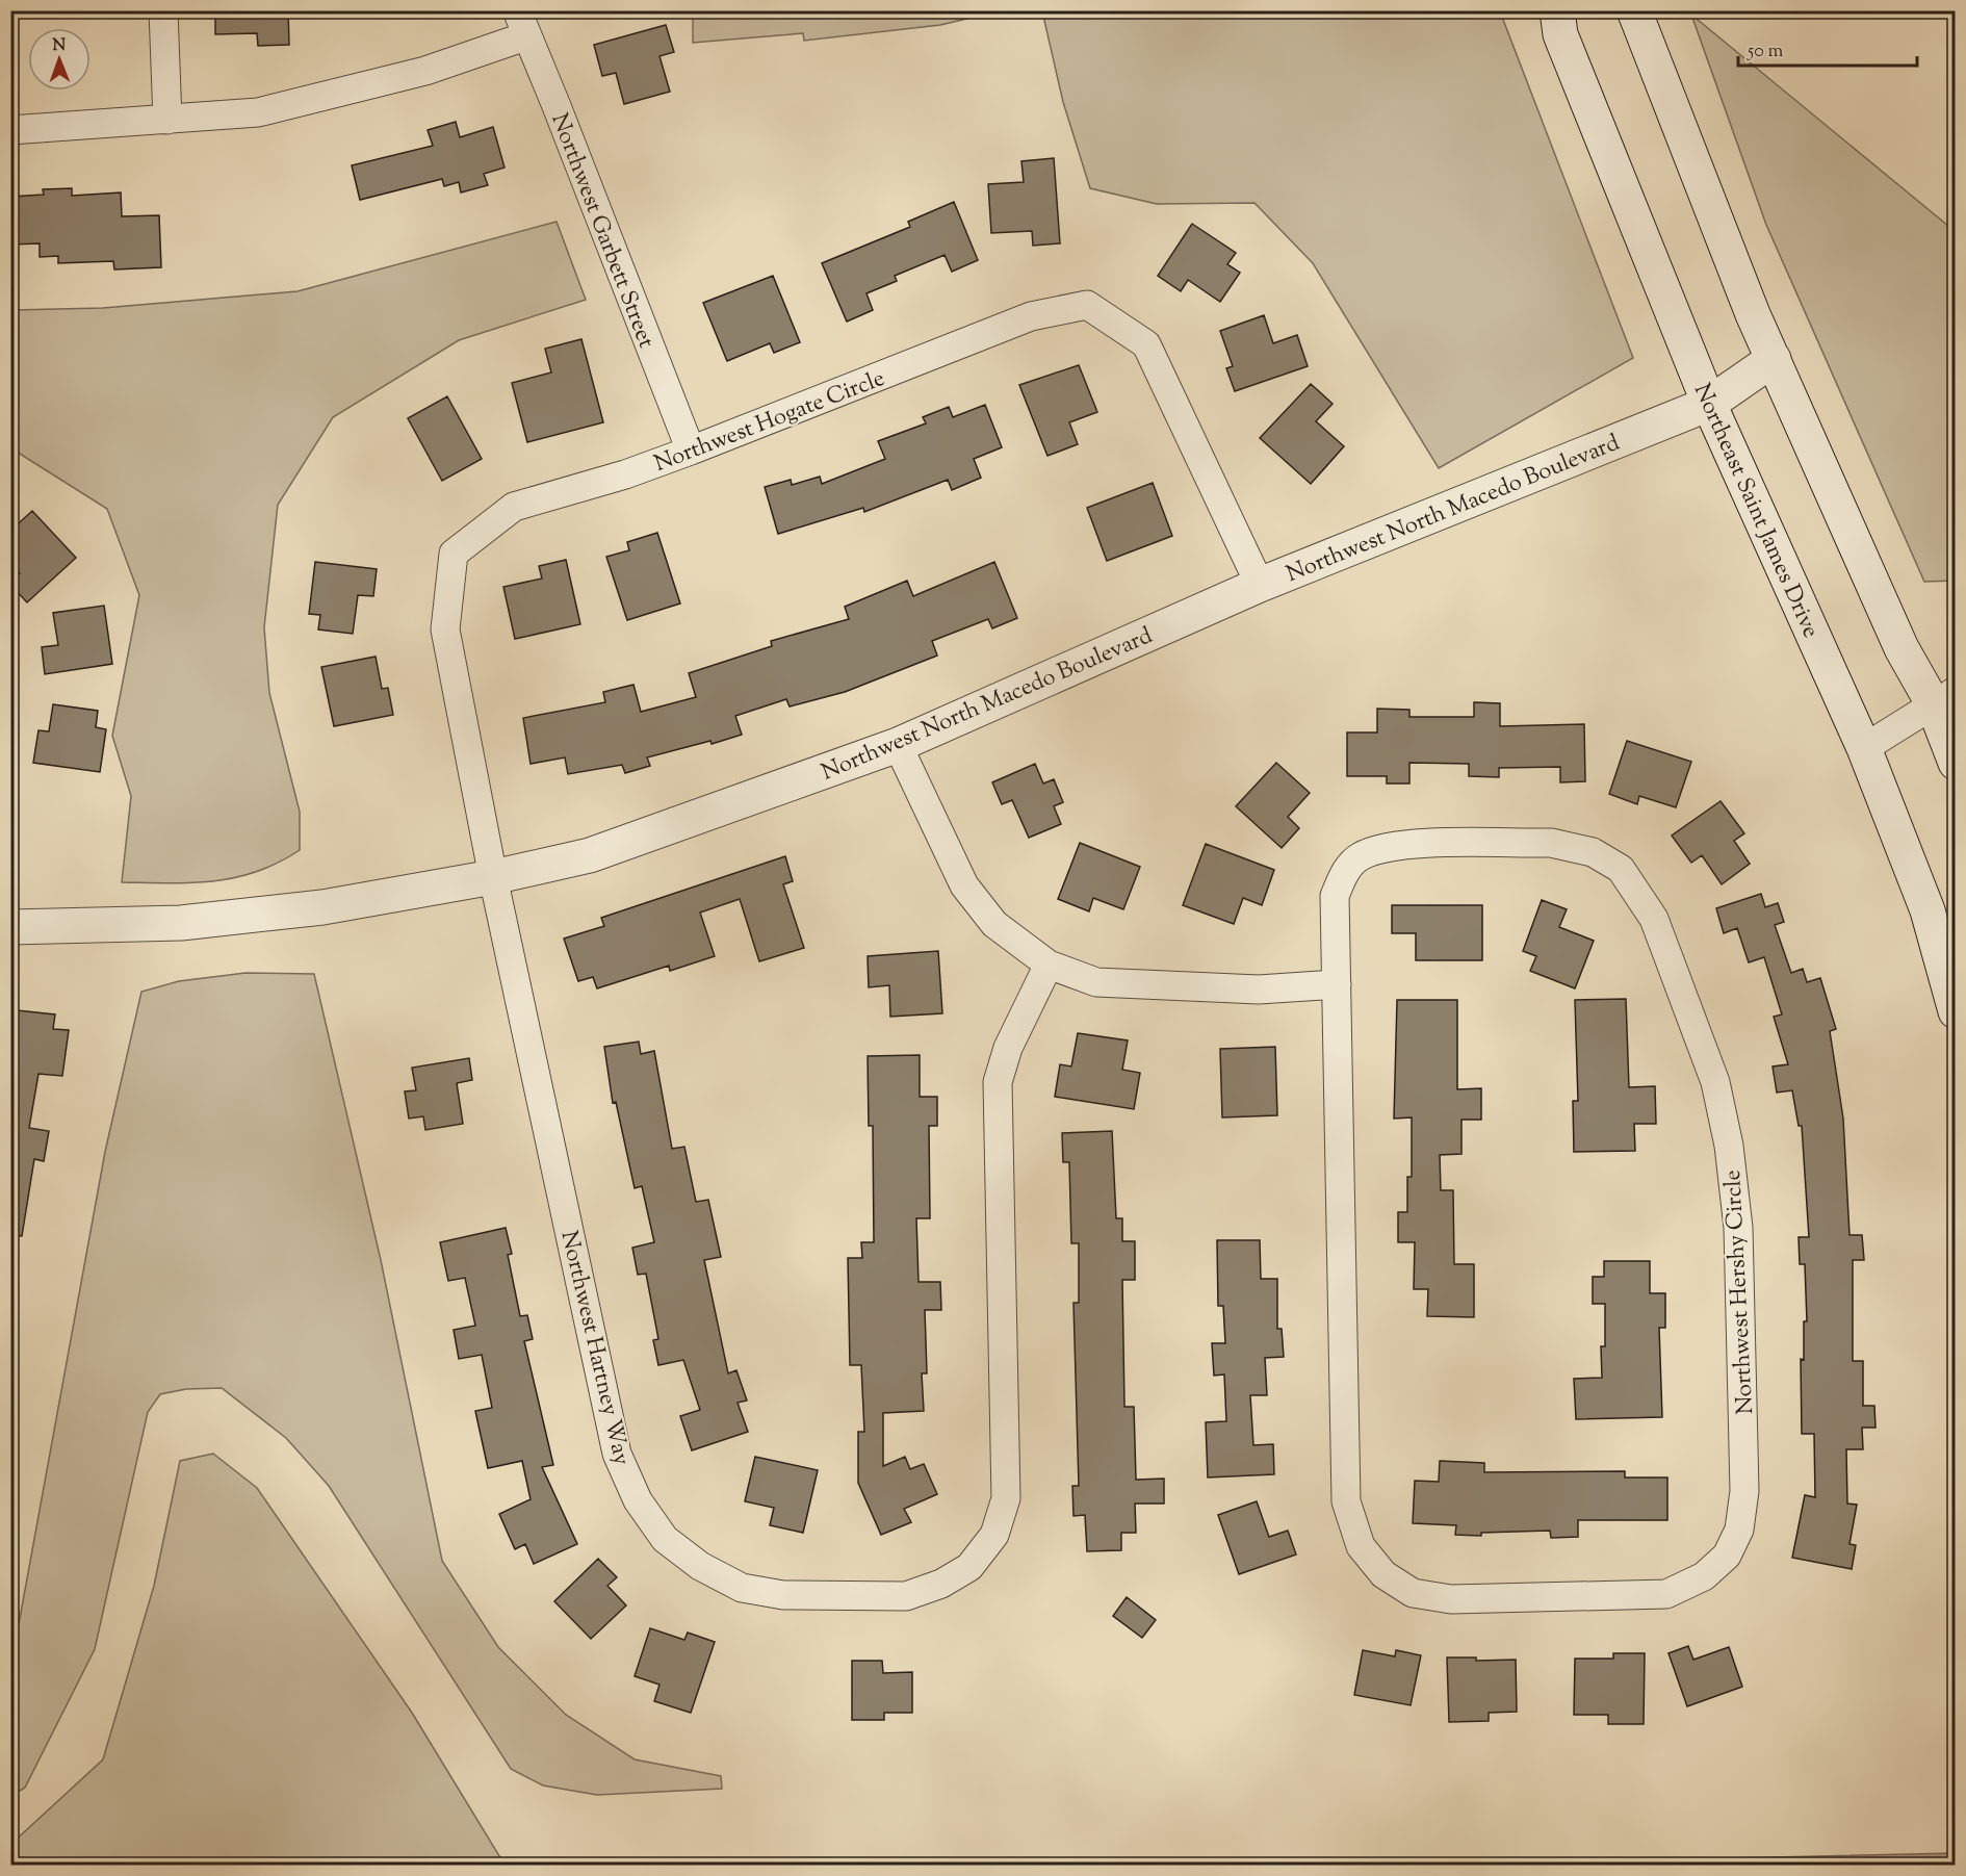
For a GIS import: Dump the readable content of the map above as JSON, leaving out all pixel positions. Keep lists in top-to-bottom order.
{
  "streets": {
    "main road": ["Northwest North Macedo Boulevard", "Northeast Saint James Drive"],
    "street": [
      "Northwest Garbett Street",
      "Northwest Hogate Circle",
      "Northwest Hershy Circle",
      "Northwest Hartney Way"
    ]
  },
  "crossings": [
    ["Northwest Garbett Street", "Northwest Hogate Circle"],
    ["Northwest Hogate Circle", "Northwest North Macedo Boulevard"],
    ["Northwest Hogate Circle", "Northwest Hartney Way"],
    ["Northwest North Macedo Boulevard", "Northeast Saint James Drive"],
    ["Northwest North Macedo Boulevard", "Northwest Hartney Way"]
  ],
  "scale_bar": "50 m",
  "north": "top"
}
